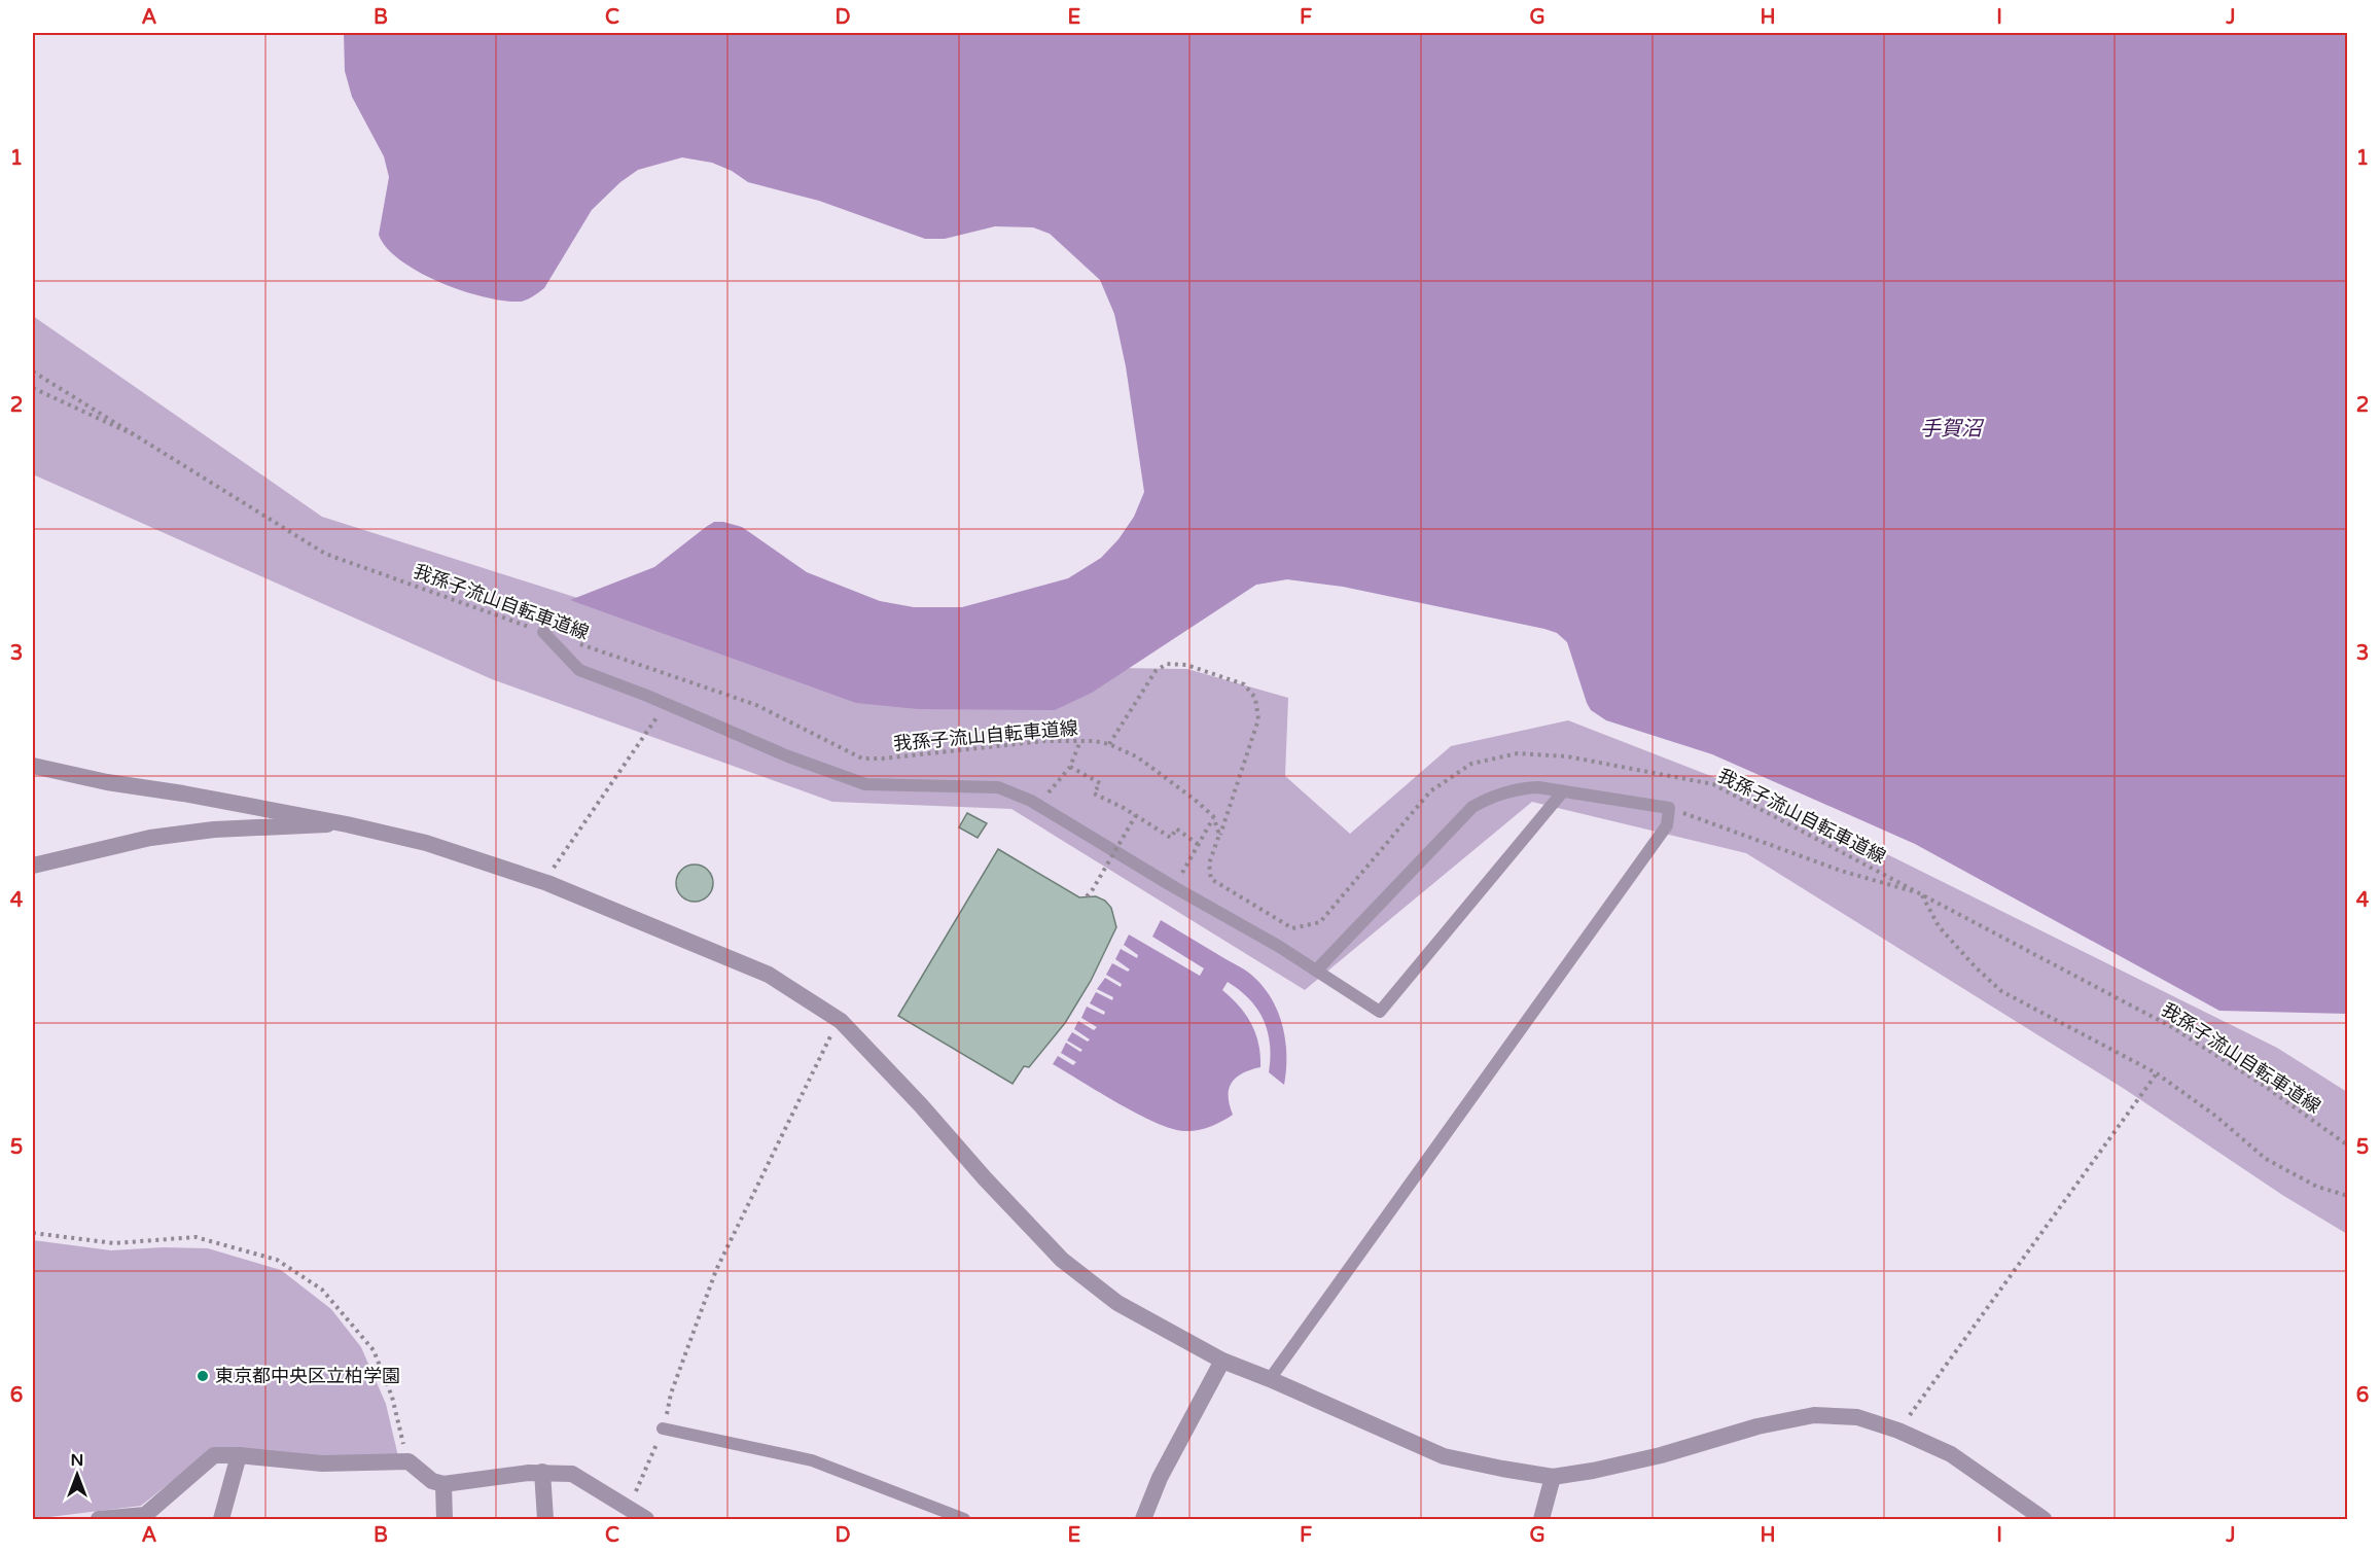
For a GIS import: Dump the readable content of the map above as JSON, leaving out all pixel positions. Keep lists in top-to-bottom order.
{
  "streets": {
    "path": ["我孫子流山自転車道線"]
  },
  "water": ["手賀沼"],
  "places": ["東京都中央区立柏学園"],
  "north": "top",
  "grid": {
    "columns": [
      "A",
      "B",
      "C",
      "D",
      "E",
      "F",
      "G",
      "H",
      "I",
      "J"
    ],
    "rows": [
      "1",
      "2",
      "3",
      "4",
      "5",
      "6"
    ]
  }
}
